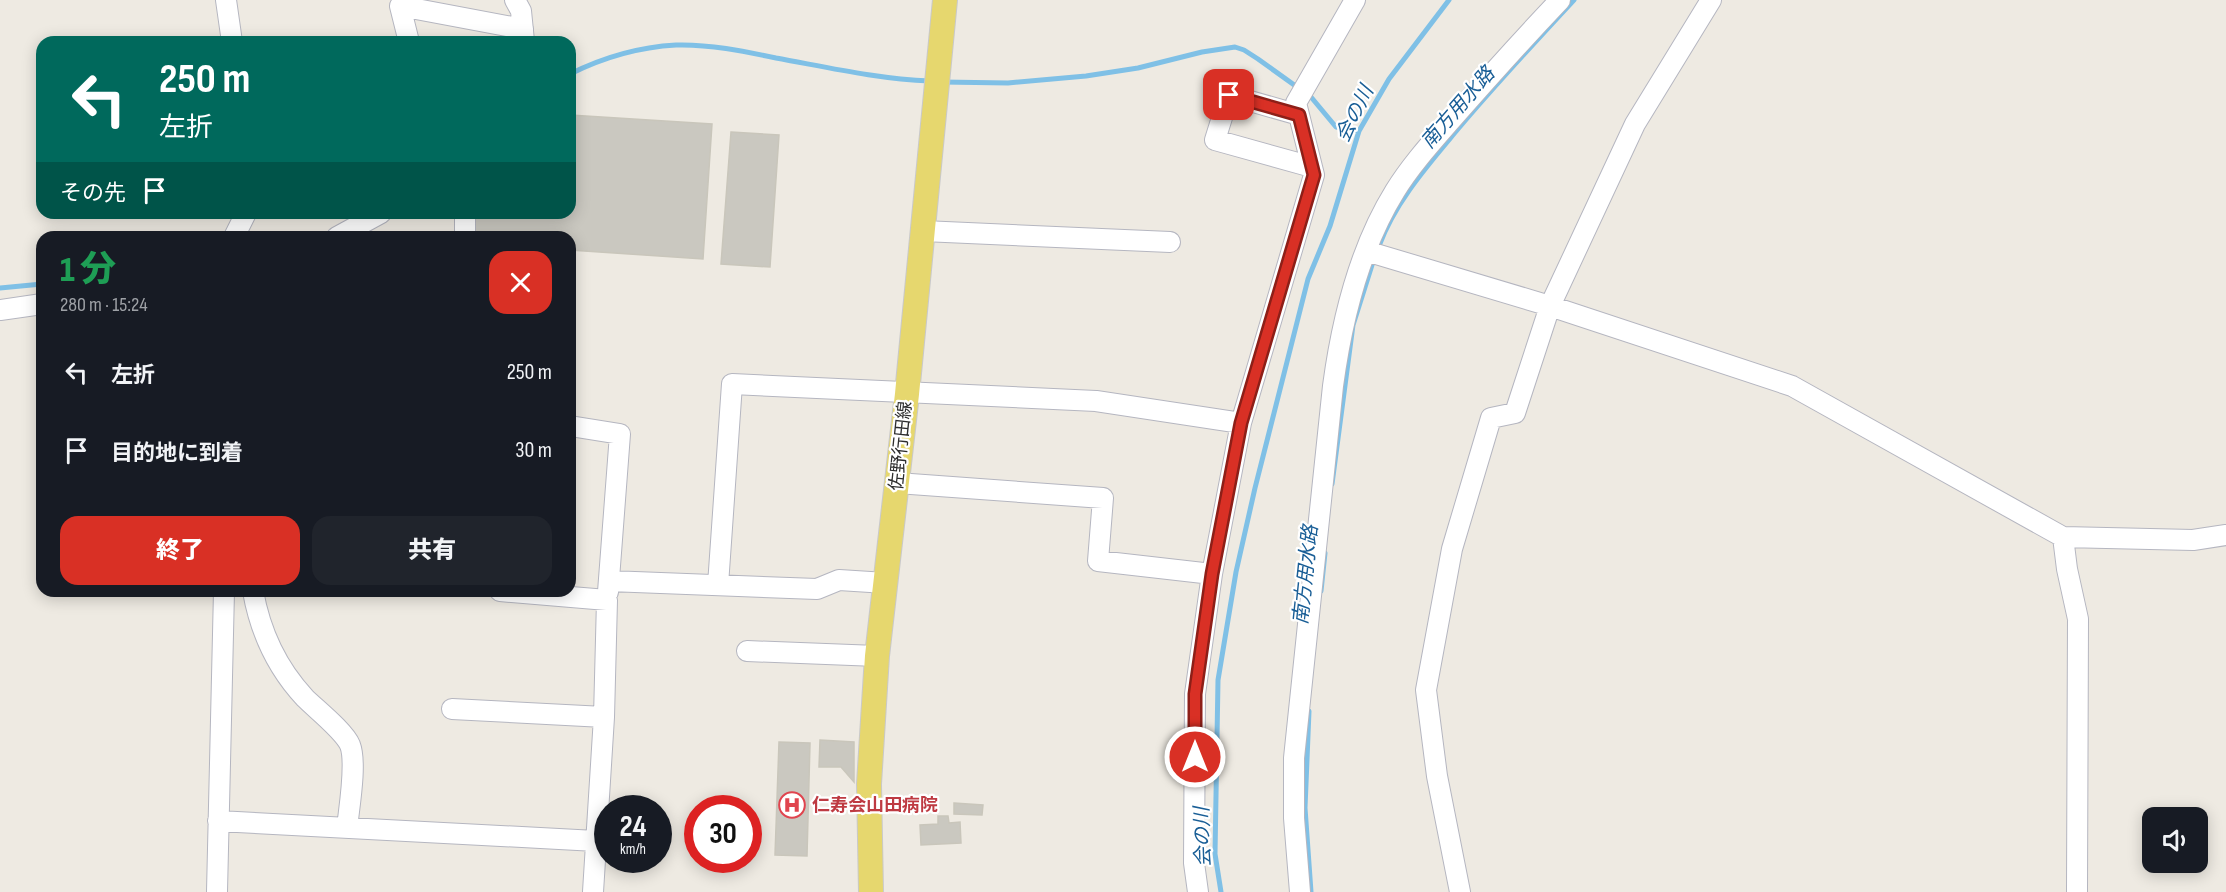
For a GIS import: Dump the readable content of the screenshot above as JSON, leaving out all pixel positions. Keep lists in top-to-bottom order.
{
  "streets": {
    "main road": ["佐野行田線"]
  },
  "water": ["南方用水路", "会の川"],
  "places": {
    "hospital": ["仁寿会山田病院"]
  },
  "page": {
    "turn": ["250 m", "左折"],
    "then": "その先",
    "heading": ["1 分", "280 m · 15:24"],
    "list": [
      {
        "name": "左折",
        "value": "250 m"
      },
      {
        "name": "目的地に到着",
        "value": "30 m"
      }
    ],
    "buttons": ["終了", "共有"],
    "speed": "24 km/h",
    "limit": "30"
  }
}
